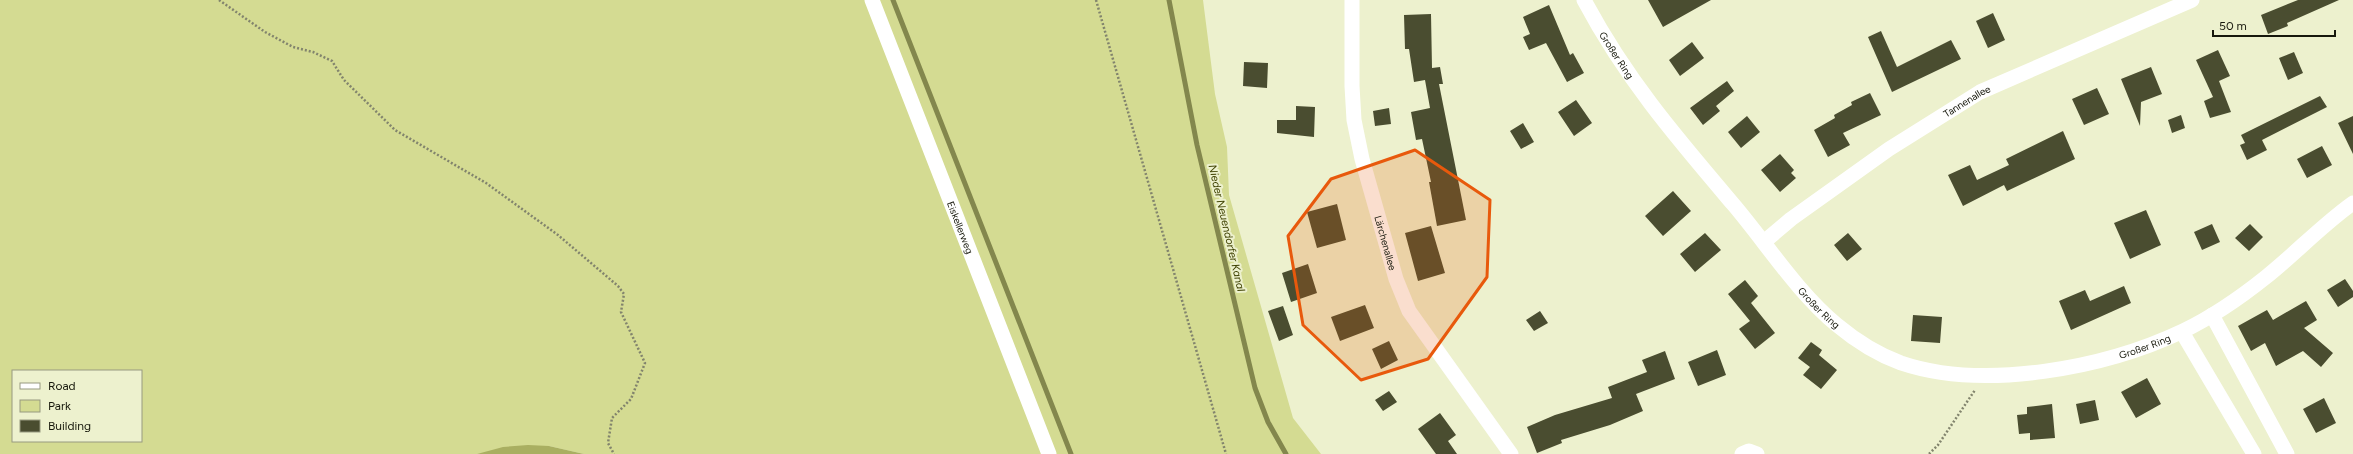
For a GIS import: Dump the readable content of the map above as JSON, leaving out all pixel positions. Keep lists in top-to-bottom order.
{
  "streets": {
    "street": [
      "Großer Ring",
      "Tannenallee",
      "Eiskellerweg",
      "Lärchenallee"
    ]
  },
  "crossings": [
    ["Großer Ring", "Tannenallee"]
  ],
  "water": ["Nieder Neuendorfer Kanal"],
  "legend": ["Road", "Park", "Building"],
  "scale_bar": "50 m"
}
